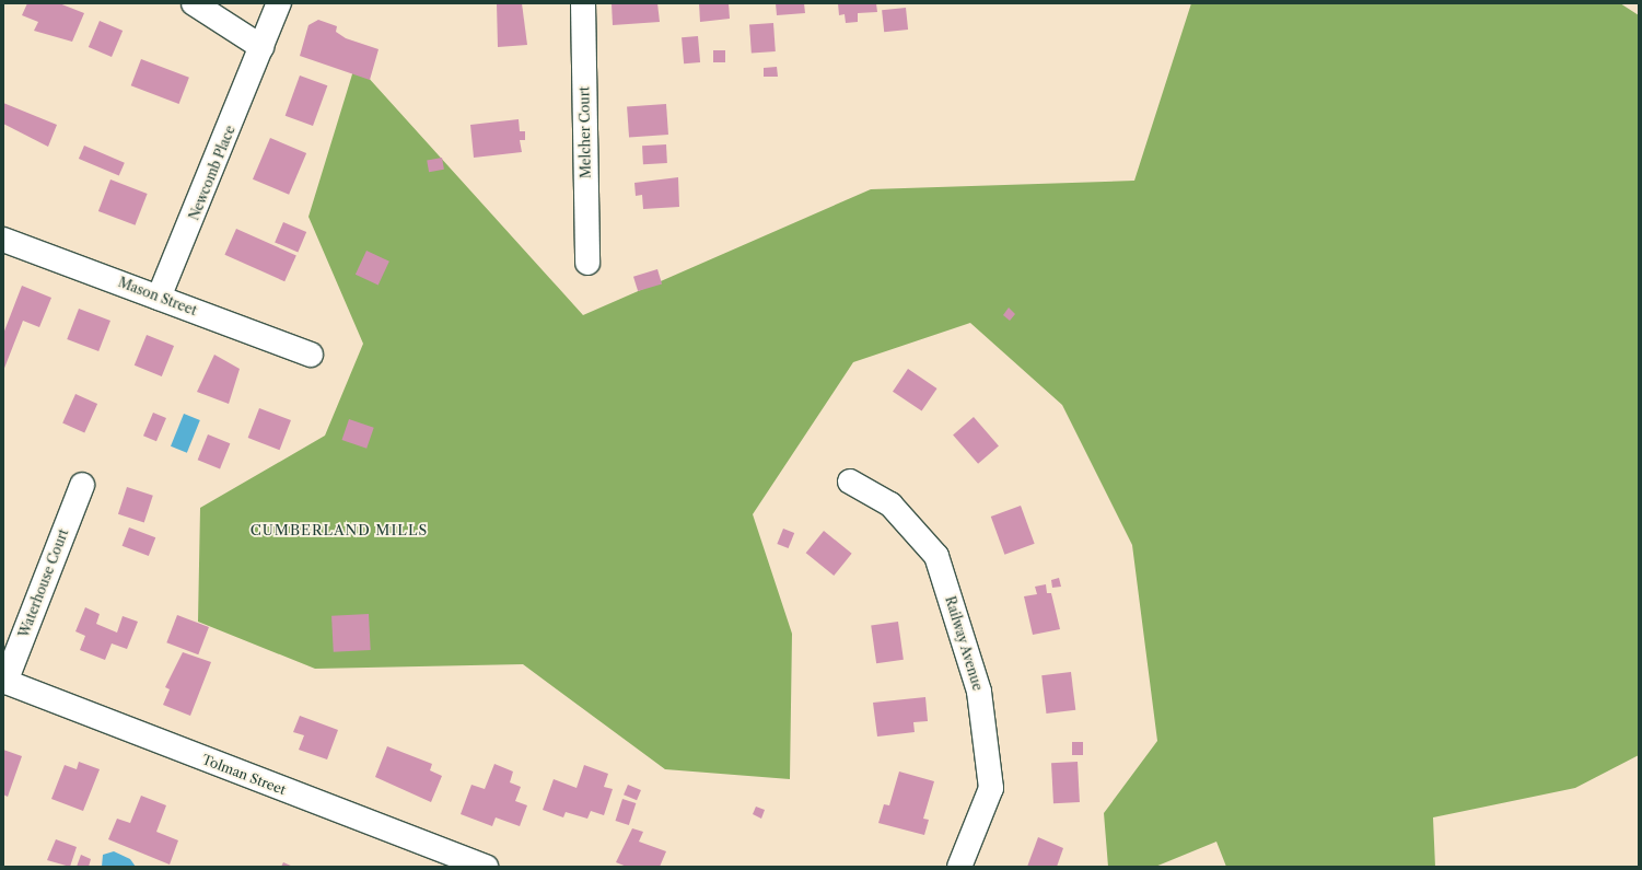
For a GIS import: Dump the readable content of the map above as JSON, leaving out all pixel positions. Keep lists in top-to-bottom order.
{
  "streets": {
    "street": [
      "Melcher Court",
      "Newcomb Place",
      "Mason Street",
      "Waterhouse Court",
      "Railway Avenue",
      "Tolman Street"
    ]
  },
  "crossings": [
    ["Newcomb Place", "Mason Street"],
    ["Waterhouse Court", "Tolman Street"]
  ],
  "districts": ["CUMBERLAND MILLS"]
}
